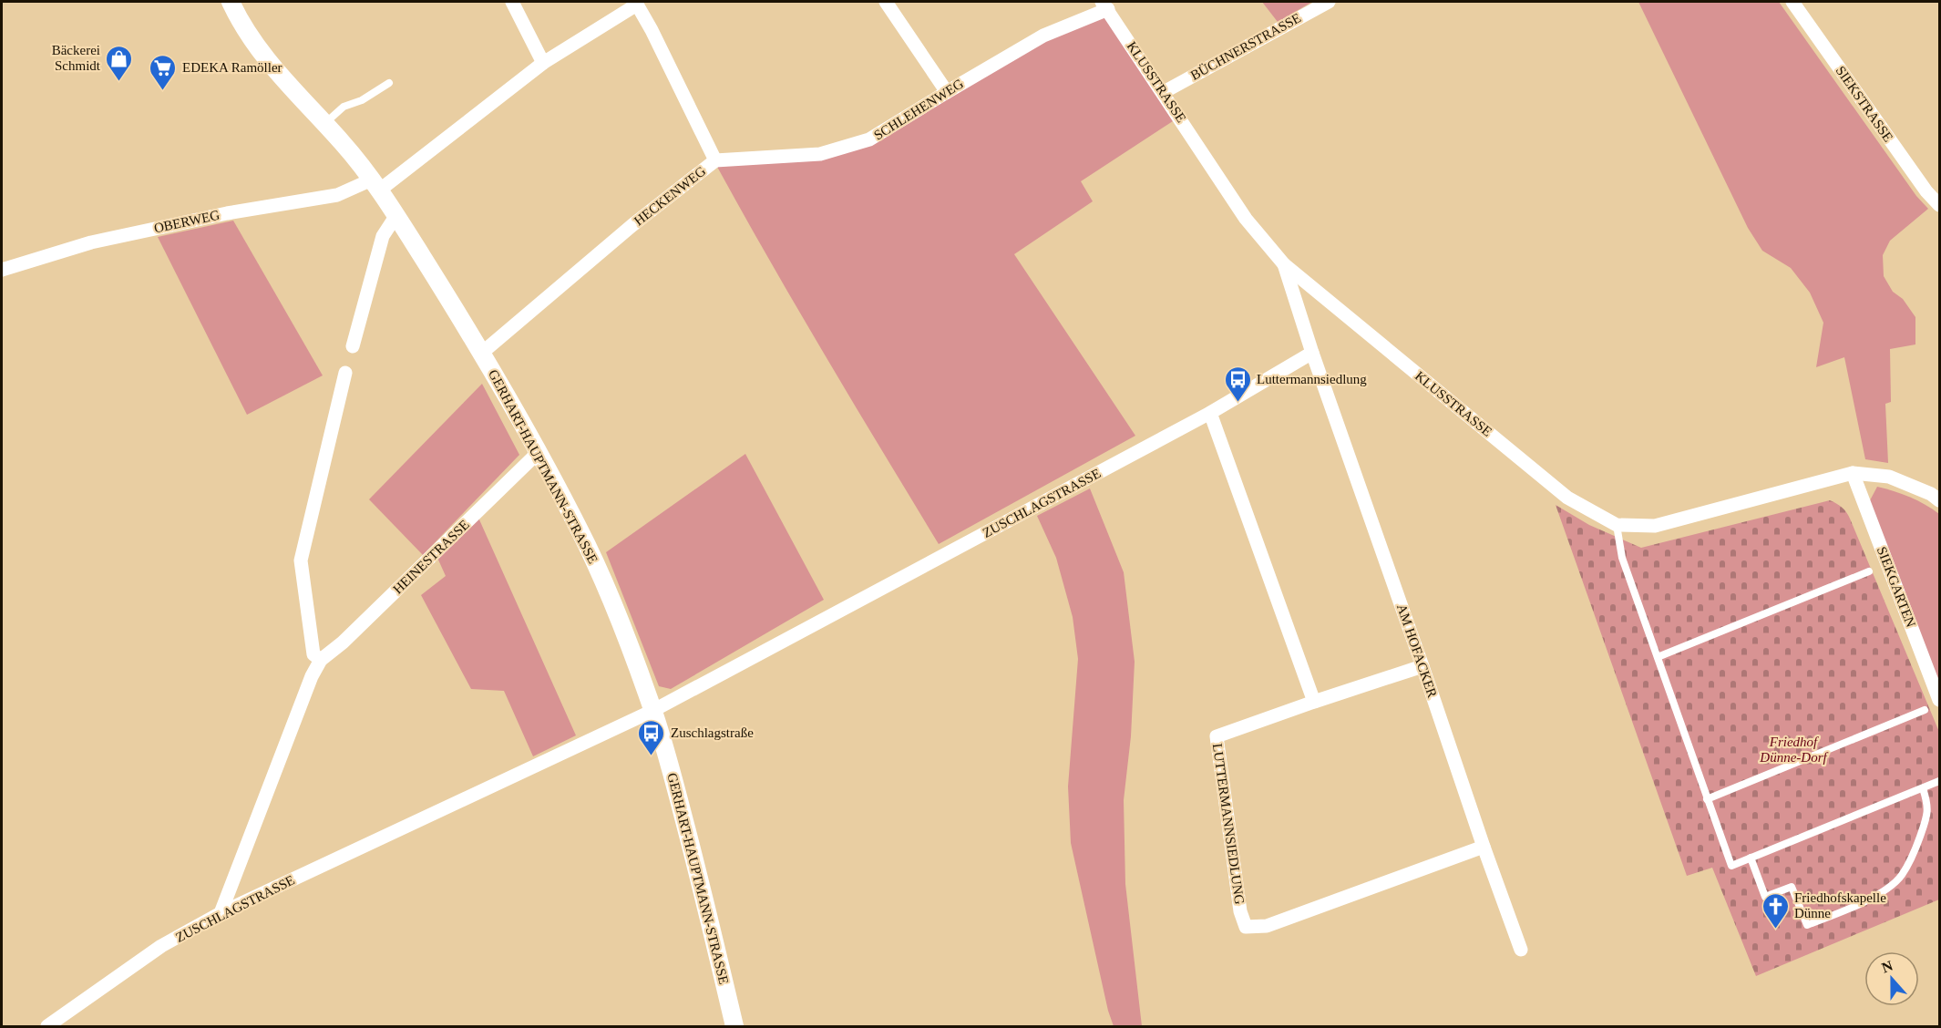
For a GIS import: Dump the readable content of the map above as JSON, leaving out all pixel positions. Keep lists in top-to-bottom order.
{
  "streets": {
    "street": [
      "BÜCHNERSTRASSE",
      "KLUSSTRASSE",
      "SIEKSTRASSE",
      "SCHLEHENWEG",
      "HECKENWEG",
      "OBERWEG",
      "GERHART-HAUPTMANN-STRASSE",
      "ZUSCHLAGSTRASSE",
      "HEINESTRASSE",
      "SIEKGARTEN",
      "AM HOFACKER",
      "LUTTERMANNSIEDLUNG"
    ]
  },
  "crossings": [
    ["BÜCHNERSTRASSE", "KLUSSTRASSE"],
    ["KLUSSTRASSE", "SCHLEHENWEG"],
    ["KLUSSTRASSE", "SIEKGARTEN"],
    ["SCHLEHENWEG", "HECKENWEG"],
    ["HECKENWEG", "OBERWEG"],
    ["HECKENWEG", "GERHART-HAUPTMANN-STRASSE"],
    ["OBERWEG", "GERHART-HAUPTMANN-STRASSE"],
    ["GERHART-HAUPTMANN-STRASSE", "ZUSCHLAGSTRASSE"],
    ["GERHART-HAUPTMANN-STRASSE", "HEINESTRASSE"],
    ["ZUSCHLAGSTRASSE", "HEINESTRASSE"],
    ["ZUSCHLAGSTRASSE", "AM HOFACKER"],
    ["AM HOFACKER", "LUTTERMANNSIEDLUNG"]
  ],
  "parks": ["Friedhof Dünne-Dorf"],
  "places": {
    "shop": ["Bäckerei Schmidt"],
    "supermarket": ["EDEKA Ramöller"],
    "bus stop": ["Luttermannsiedlung", "Zuschlagstraße"],
    "church": ["Friedhofskapelle Dünne"]
  },
  "north": "top"
}
